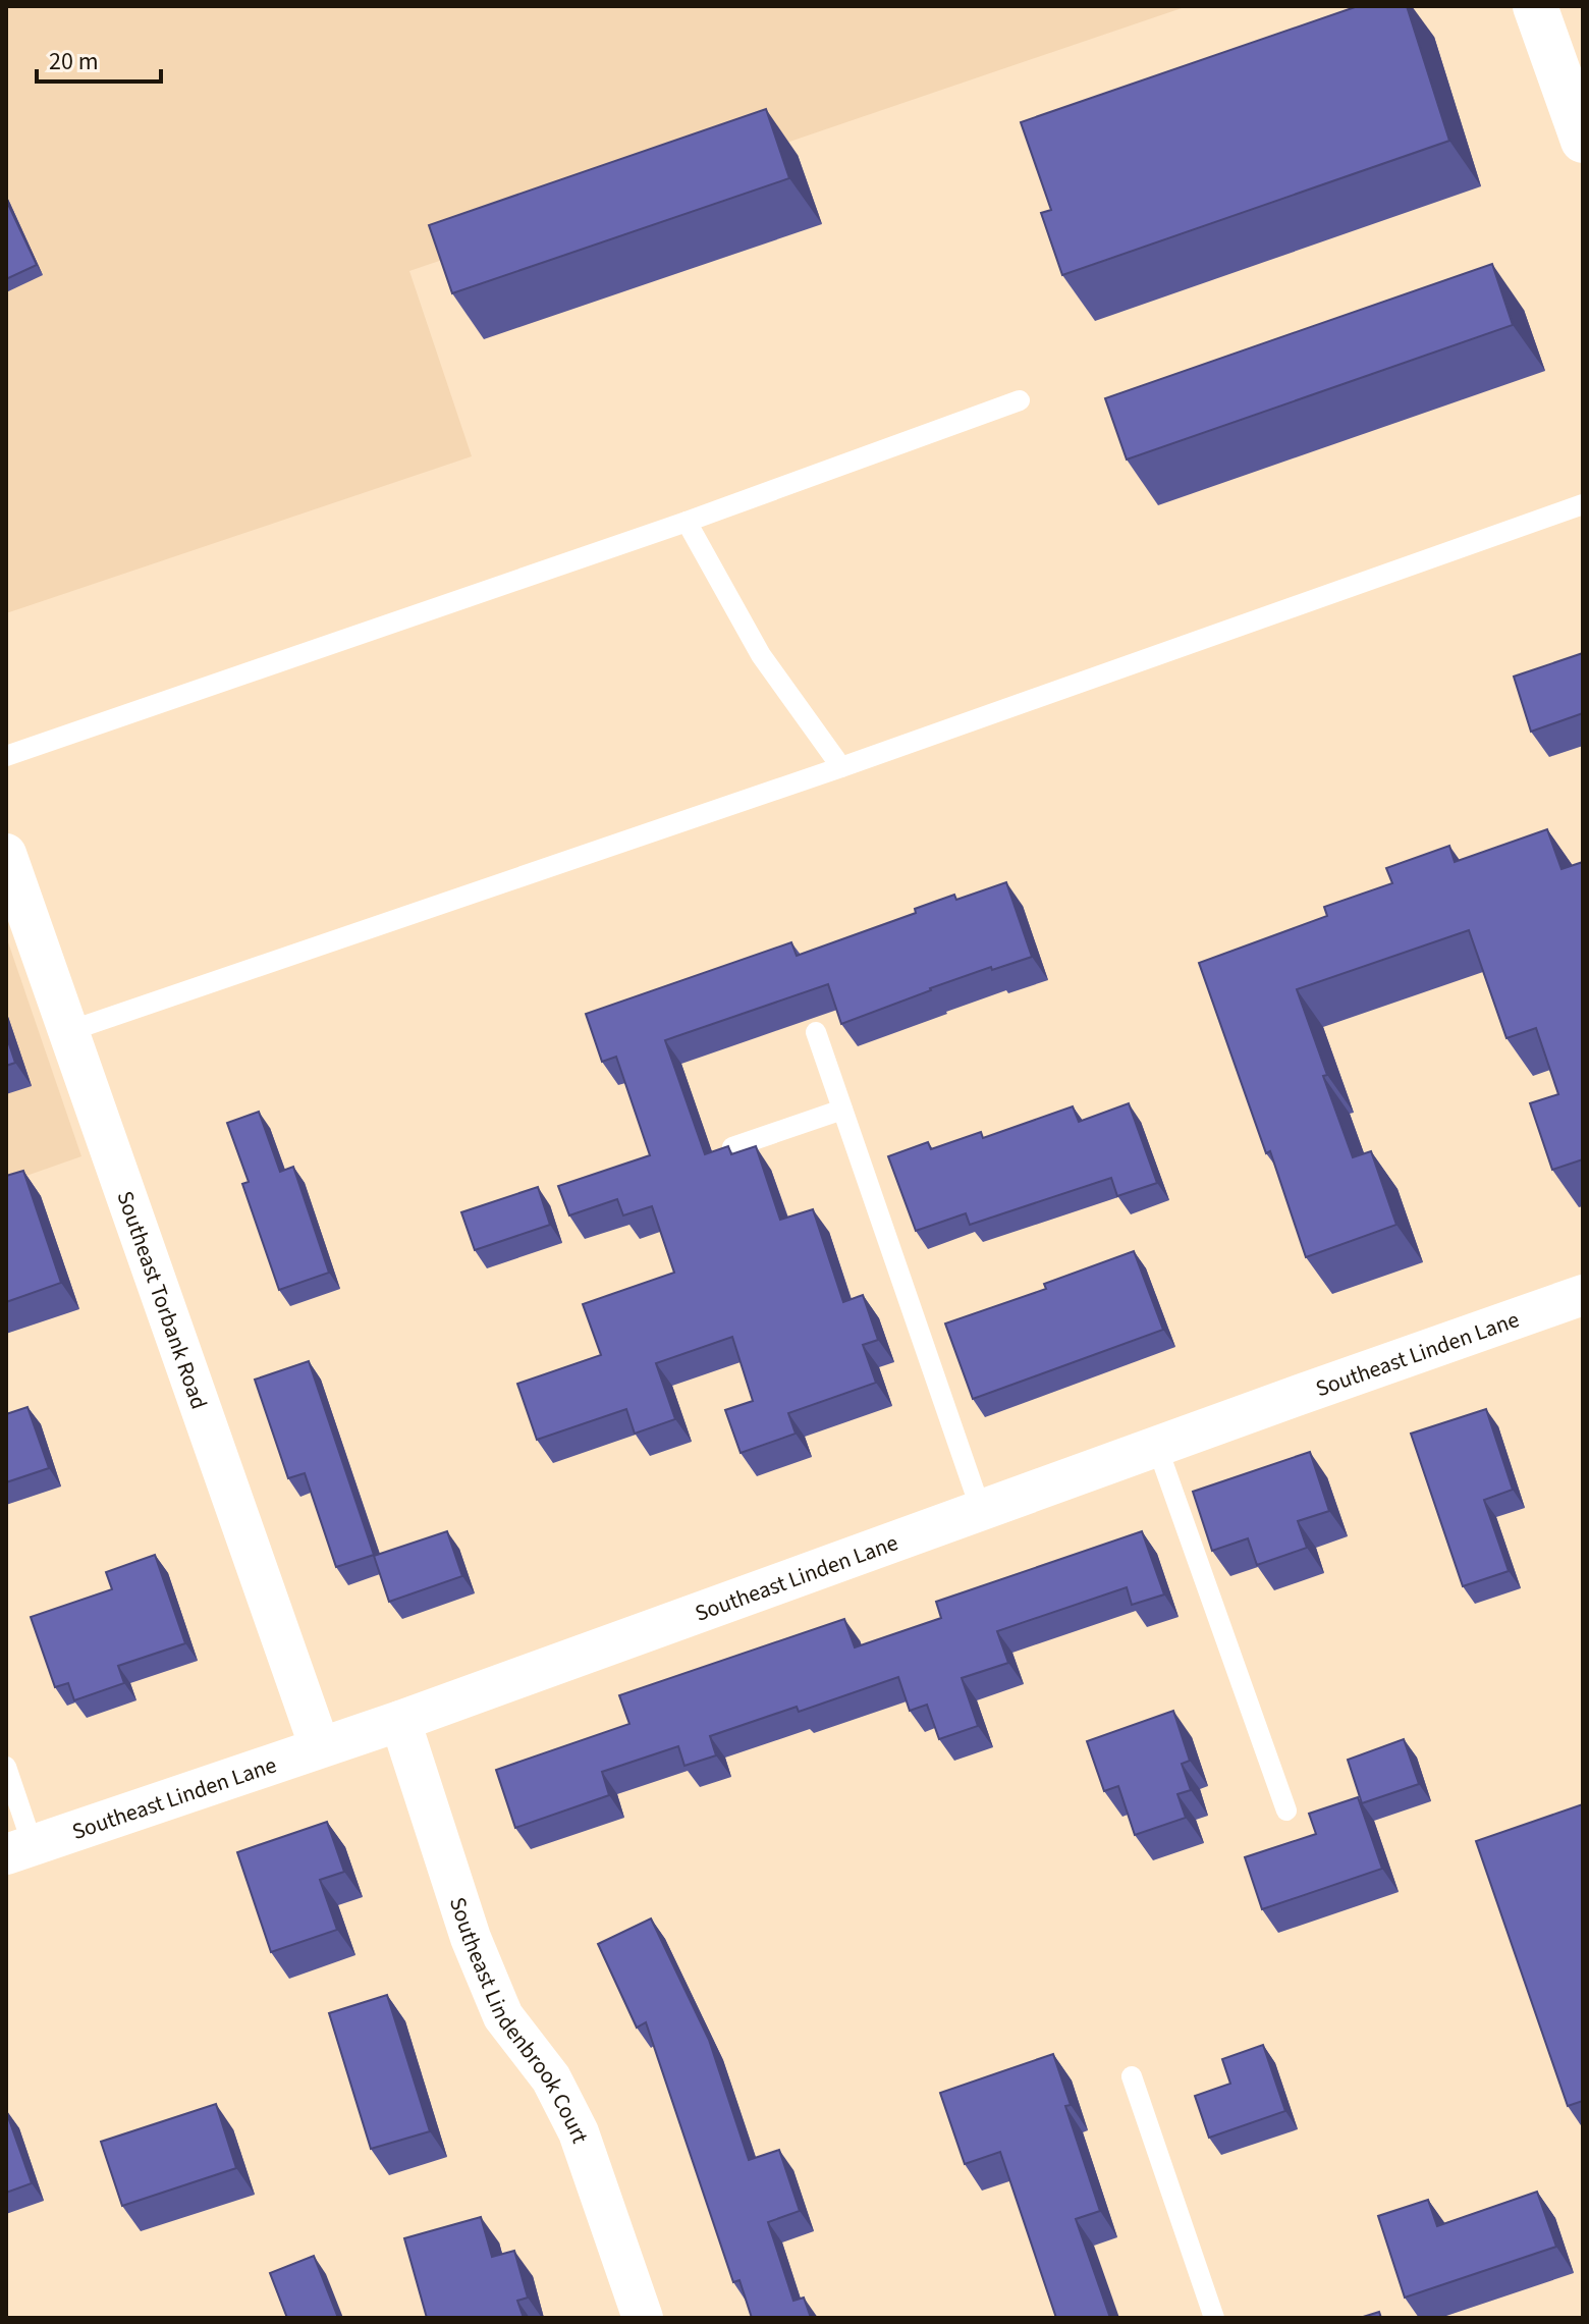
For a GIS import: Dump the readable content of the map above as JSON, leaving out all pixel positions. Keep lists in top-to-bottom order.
{
  "streets": {
    "street": ["Southeast Torbank Road", "Southeast Linden Lane", "Southeast Lindenbrook Court"]
  },
  "crossings": [
    ["Southeast Torbank Road", "Southeast Linden Lane"],
    ["Southeast Linden Lane", "Southeast Lindenbrook Court"]
  ],
  "scale_bar": "20 m"
}
